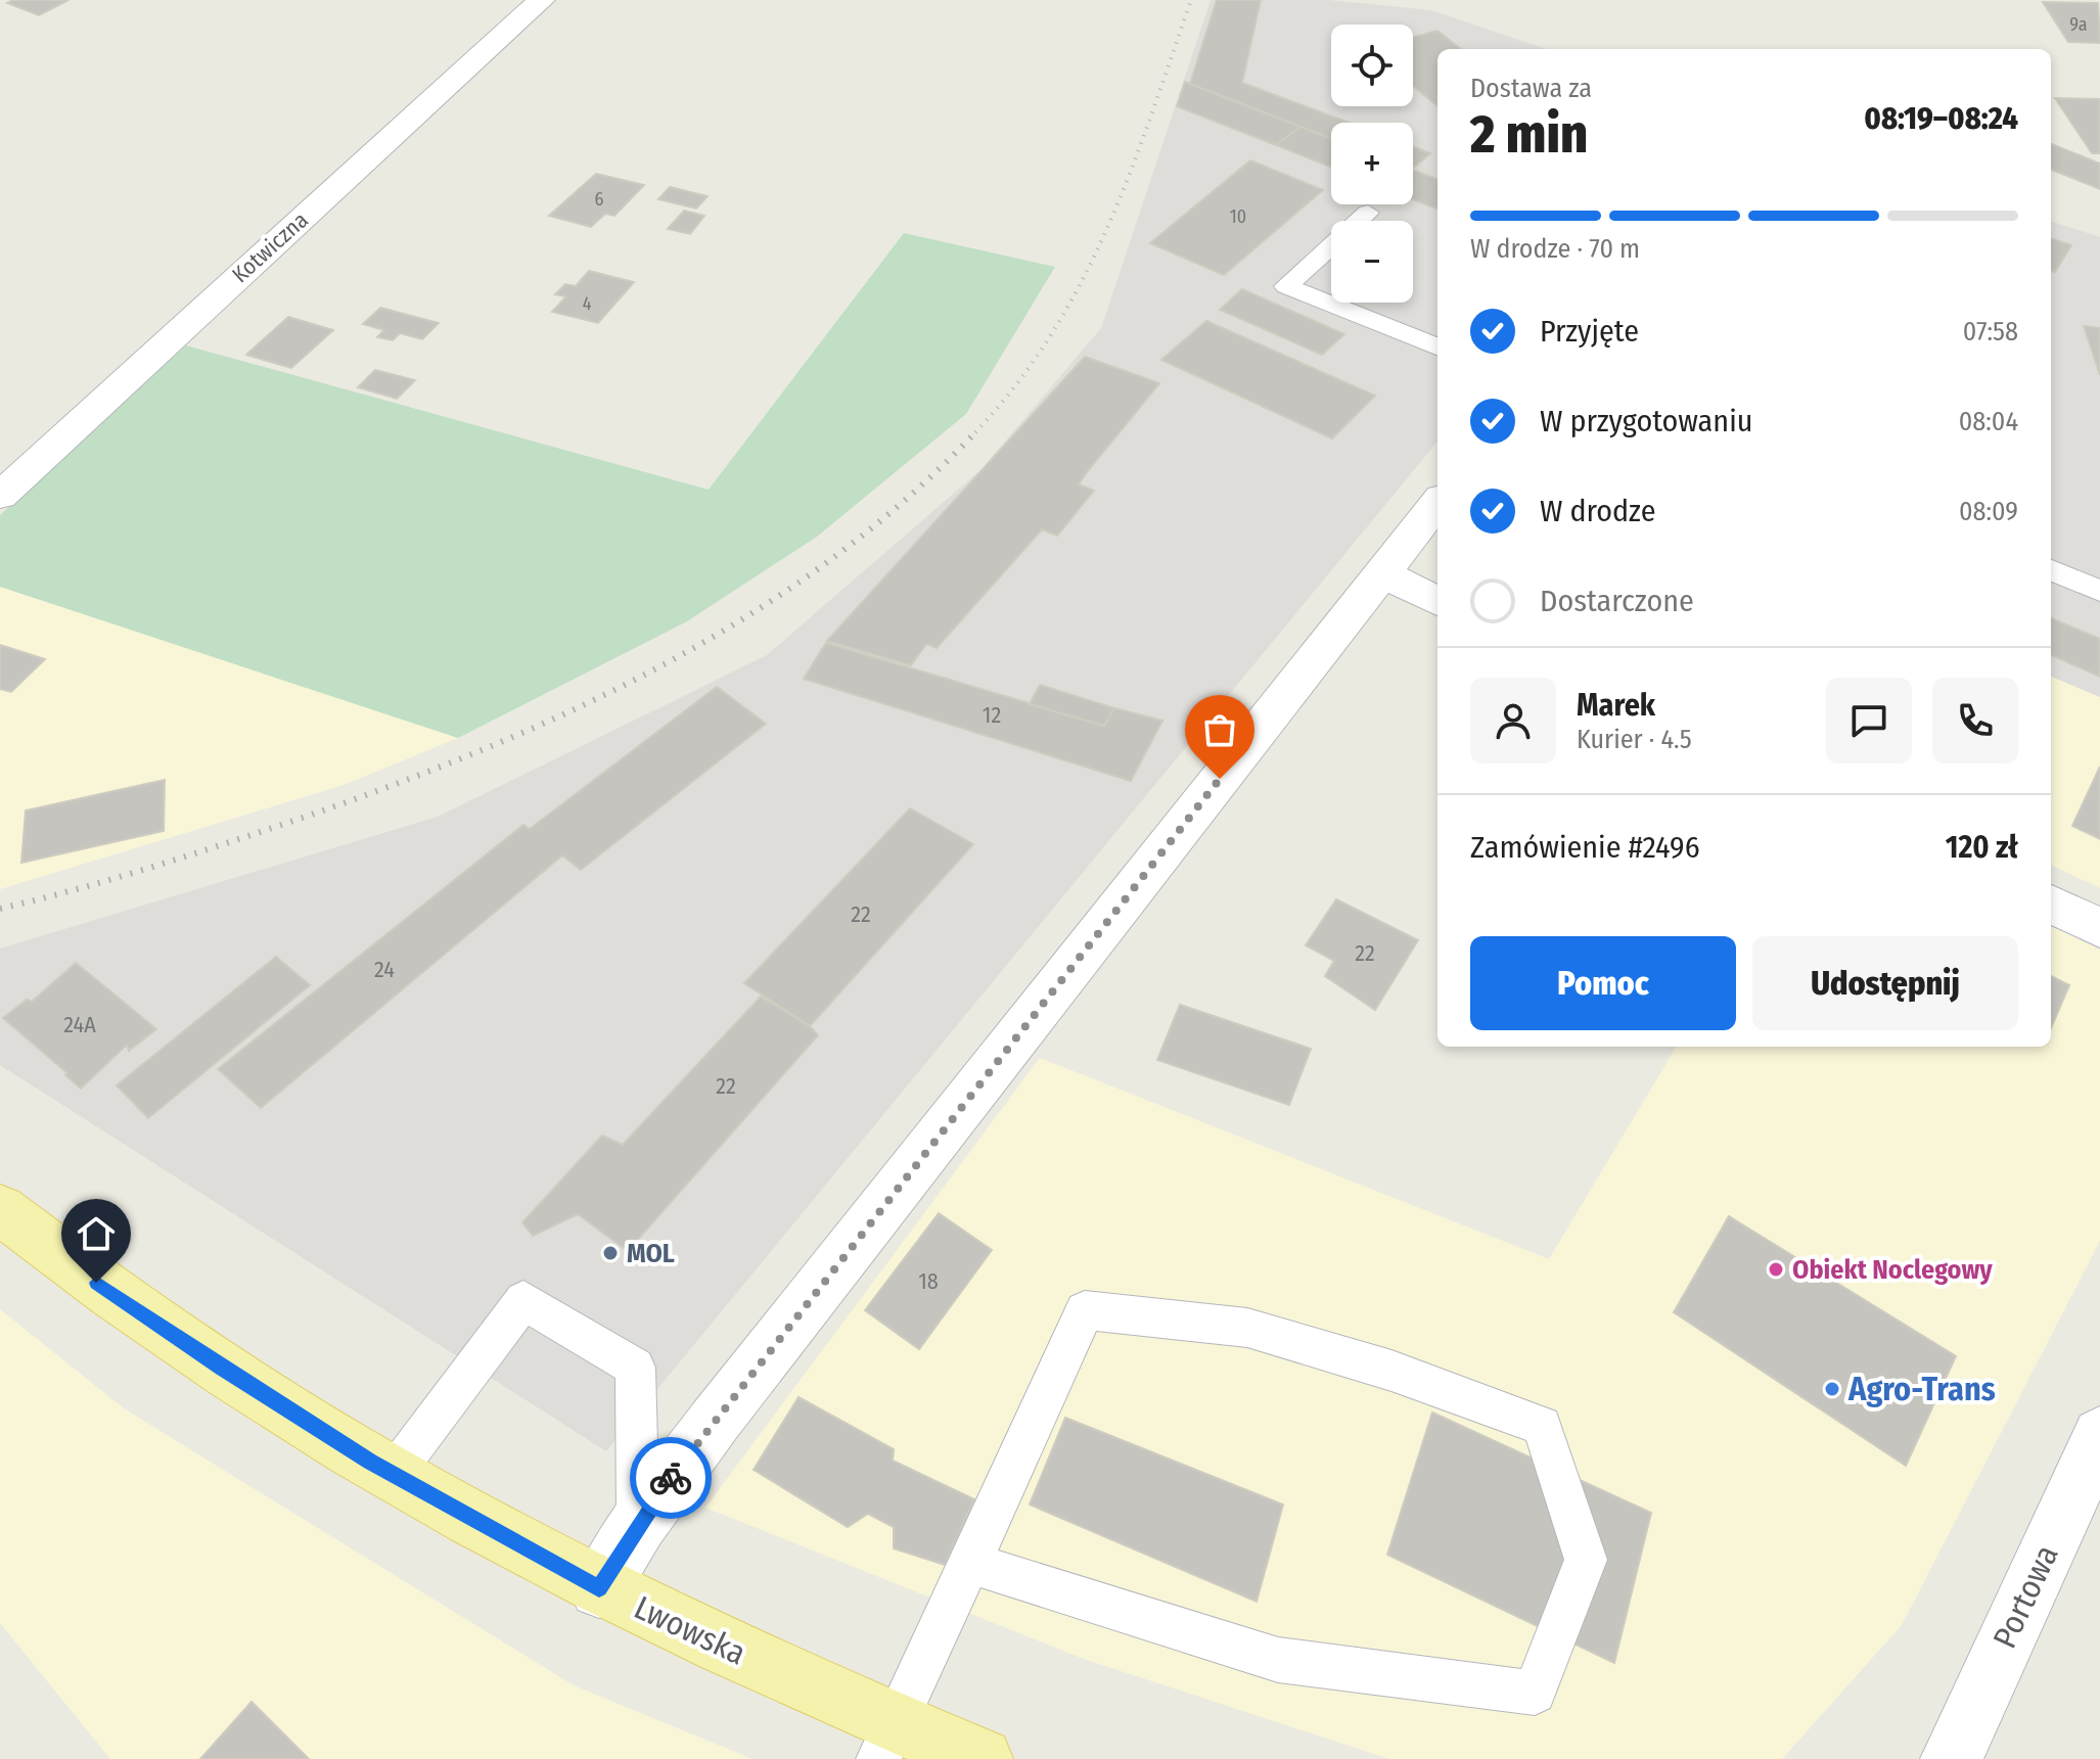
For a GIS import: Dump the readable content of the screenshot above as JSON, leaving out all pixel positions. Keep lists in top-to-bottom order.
{
  "streets": {
    "main road": ["Lwowska"],
    "street": ["Kotwiczna", "Portowa"]
  },
  "places": ["MOL", "Obiekt Noclegowy", "Agro-Trans"],
  "house_numbers": [
    "9a",
    "6",
    "10",
    "4",
    "12",
    "22",
    "22",
    "24",
    "24A",
    "22",
    "18"
  ],
  "page": {
    "map_buttons": ["+", "−"],
    "heading": ["2 min", "Dostawa za", "08:19–08:24"],
    "panel": [
      "Marek",
      "Kurier · 4.5",
      "Zamówienie #2496",
      "120 zł"
    ],
    "bar": "W drodze · 70 m",
    "list": [
      ["Przyjęte", "07:58"],
      ["W przygotowaniu", "08:04"],
      ["W drodze", "08:09"],
      "Dostarczone"
    ],
    "buttons": ["Pomoc", "Udostępnij"]
  }
}
